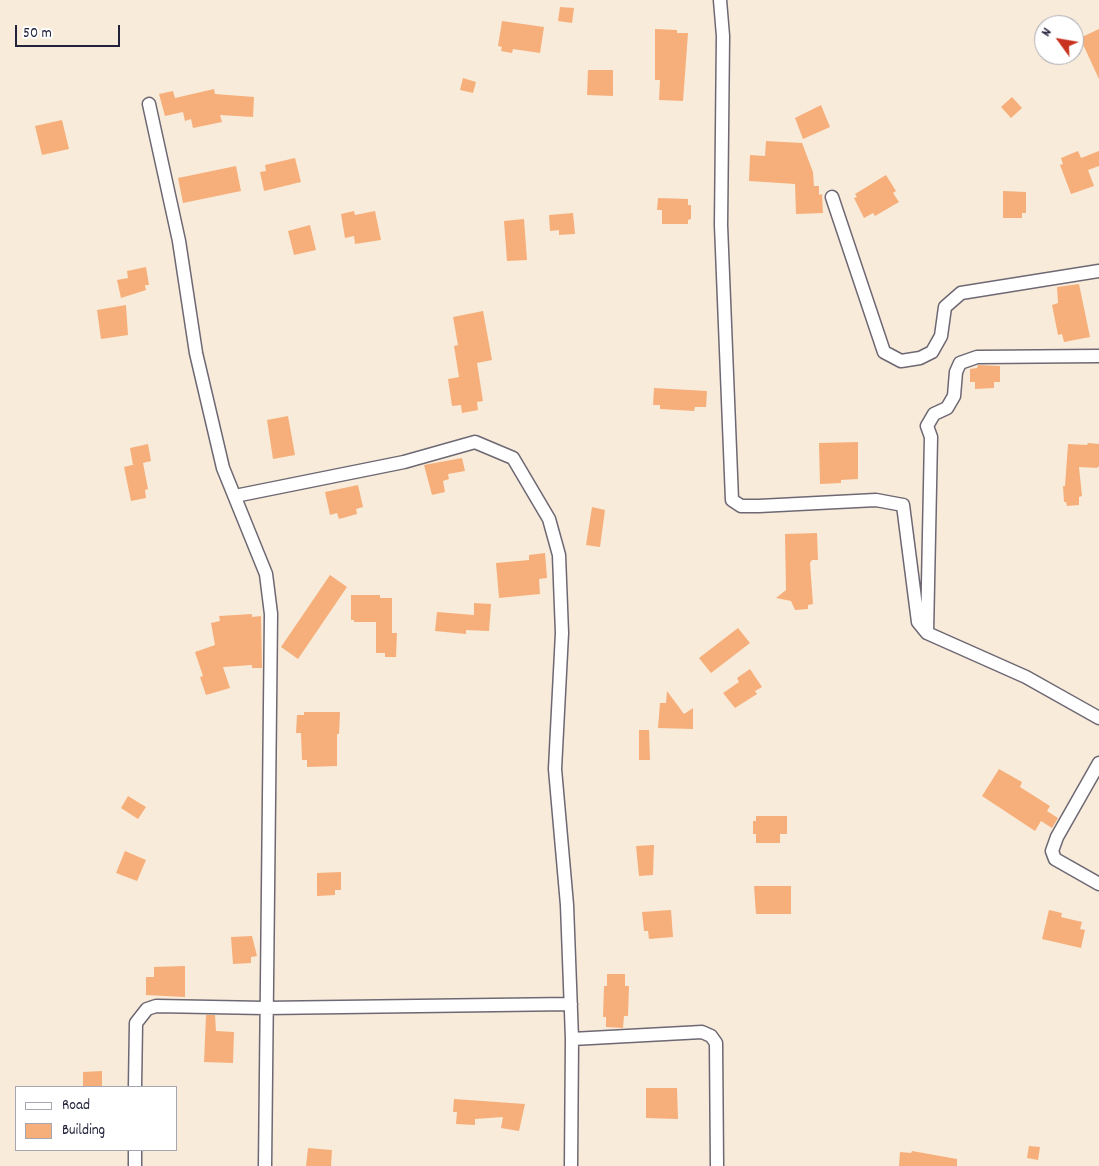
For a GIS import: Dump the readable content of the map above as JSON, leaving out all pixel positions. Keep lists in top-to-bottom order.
{
  "legend": ["Road", "Building"],
  "scale_bar": "50 m",
  "north": "top left"
}
